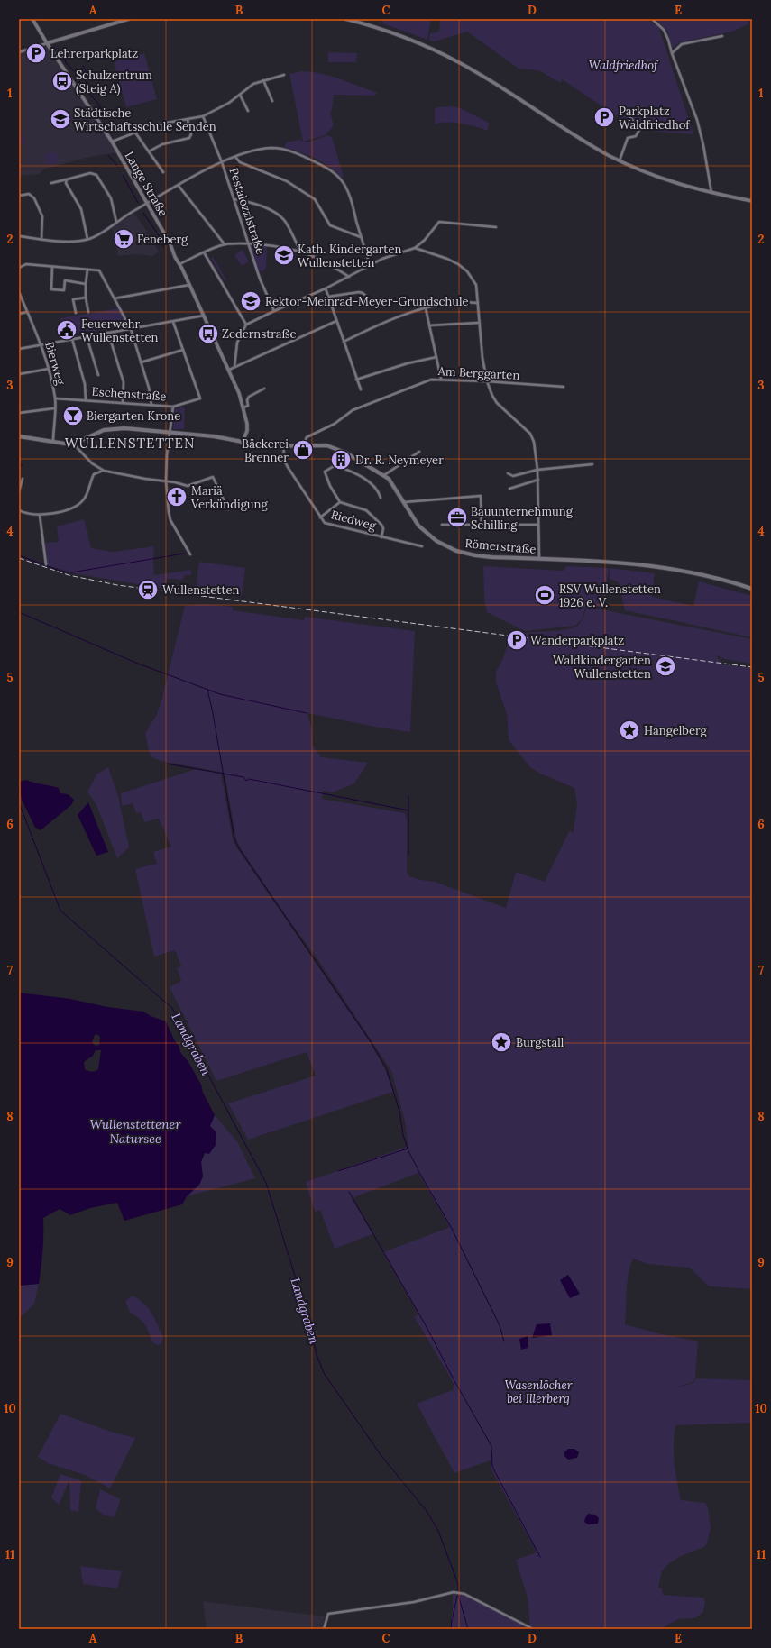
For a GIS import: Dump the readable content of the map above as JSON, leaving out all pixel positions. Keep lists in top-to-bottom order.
{
  "streets": {
    "main road": ["Römerstraße"],
    "street": [
      "Lange Straße",
      "Pestalozzistraße",
      "Bierweg",
      "Am Berggarten",
      "Eschenstraße",
      "Riedweg"
    ]
  },
  "crossings": [
    ["Lange Straße", "Römerstraße"],
    ["Bierweg", "Eschenstraße"],
    ["Bierweg", "Römerstraße"],
    ["Am Berggarten", "Römerstraße"],
    ["Riedweg", "Römerstraße"]
  ],
  "districts": ["WULLENSTETTEN"],
  "water": ["Landgraben", "Wullenstettener Natursee"],
  "parks": ["Waldfriedhof", "Wasenlöcher bei Illerberg"],
  "places": {
    "parking": ["Lehrerparkplatz", "Parkplatz Waldfriedhof", "Wanderparkplatz"],
    "bus stop": ["Schulzentrum (Steig A)", "Zedernstraße"],
    "school or university": [
      "Städtische Wirtschaftsschule Senden",
      "Kath. Kindergarten Wullenstetten",
      "Rektor-Meinrad-Meyer-Grundschule",
      "Waldkindergarten Wullenstetten"
    ],
    "supermarket": ["Feneberg"],
    "public building": ["Feuerwehr Wullenstetten"],
    "bar": ["Biergarten Krone"],
    "shop": ["Bäckerei Brenner"],
    "building": ["Dr. R. Neymeyer"],
    "church": ["Mariä Verkündigung"],
    "office": ["Bauunternehmung Schilling"],
    "station": ["Wullenstetten"],
    "sports": ["RSV Wullenstetten 1926 e. V."],
    "place": ["Hangelberg", "Burgstall"]
  },
  "grid": {
    "columns": [
      "A",
      "B",
      "C",
      "D",
      "E"
    ],
    "rows": [
      "1",
      "2",
      "3",
      "4",
      "5",
      "6",
      "7",
      "8",
      "9",
      "10",
      "11"
    ]
  }
}
